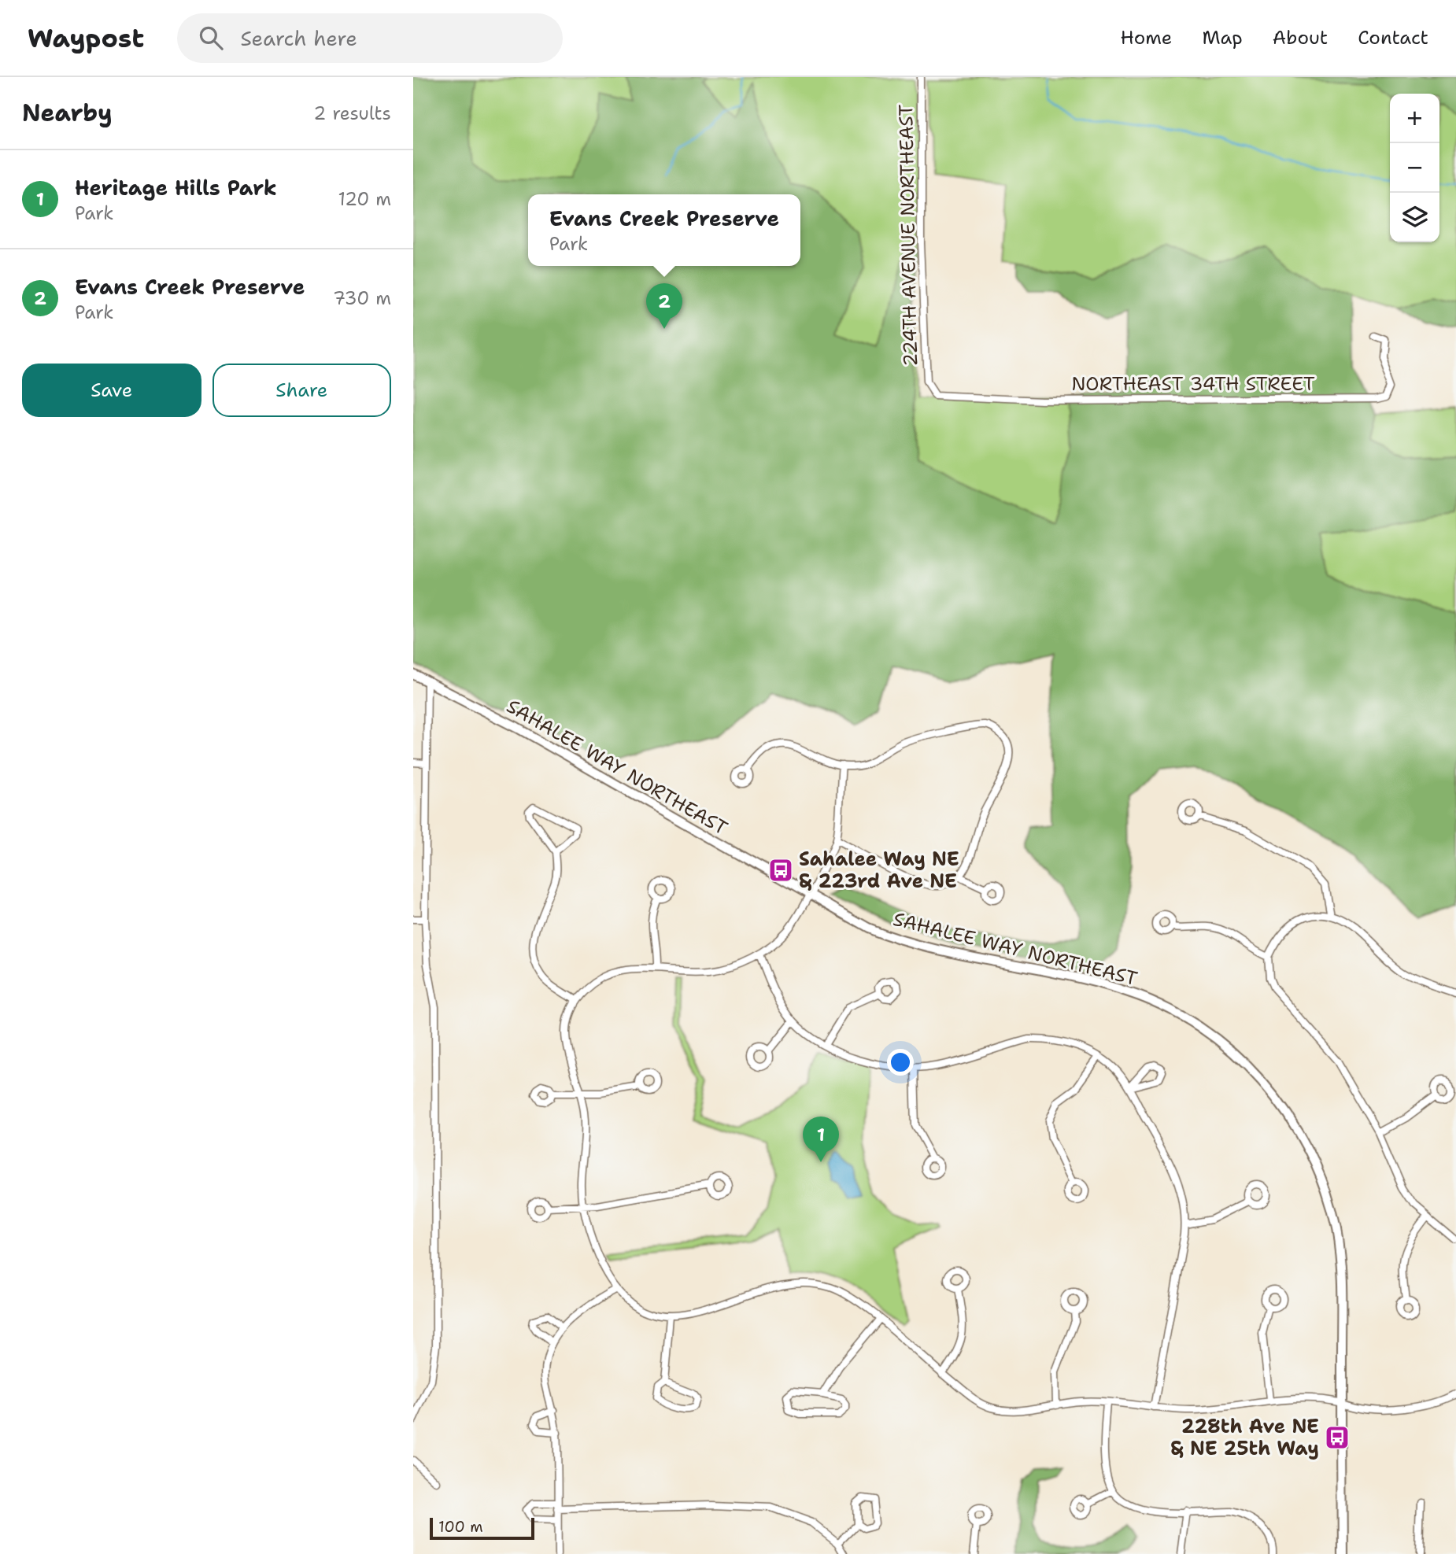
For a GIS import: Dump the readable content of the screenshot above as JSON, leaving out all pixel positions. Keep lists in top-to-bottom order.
{
  "streets": {
    "main road": ["SAHALEE WAY NORTHEAST"],
    "street": ["224TH AVENUE NORTHEAST", "NORTHEAST 34TH STREET"]
  },
  "crossings": [
    ["224TH AVENUE NORTHEAST", "NORTHEAST 34TH STREET"]
  ],
  "places": {
    "bus stop": ["Sahalee Way NE & 223rd Ave NE", "228th Ave NE & NE 25th Way"]
  },
  "scale_bar": "100 m",
  "page": {
    "header": "Waypost",
    "search": "Search here",
    "nav": [
      "Home",
      "Map",
      "About",
      "Contact"
    ],
    "heading": ["Nearby", "2 results"],
    "map_buttons": ["+", "−"],
    "list": [
      {
        "mark": "1",
        "name": "Heritage Hills Park",
        "note": "Park",
        "value": "120 m"
      },
      {
        "mark": "2",
        "name": "Evans Creek Preserve",
        "note": "Park",
        "value": "730 m"
      }
    ],
    "popup": ["Evans Creek Preserve", "Park"],
    "pins": ["2", "1"],
    "buttons": ["Save", "Share"],
    "scale": "100 m"
  }
}
